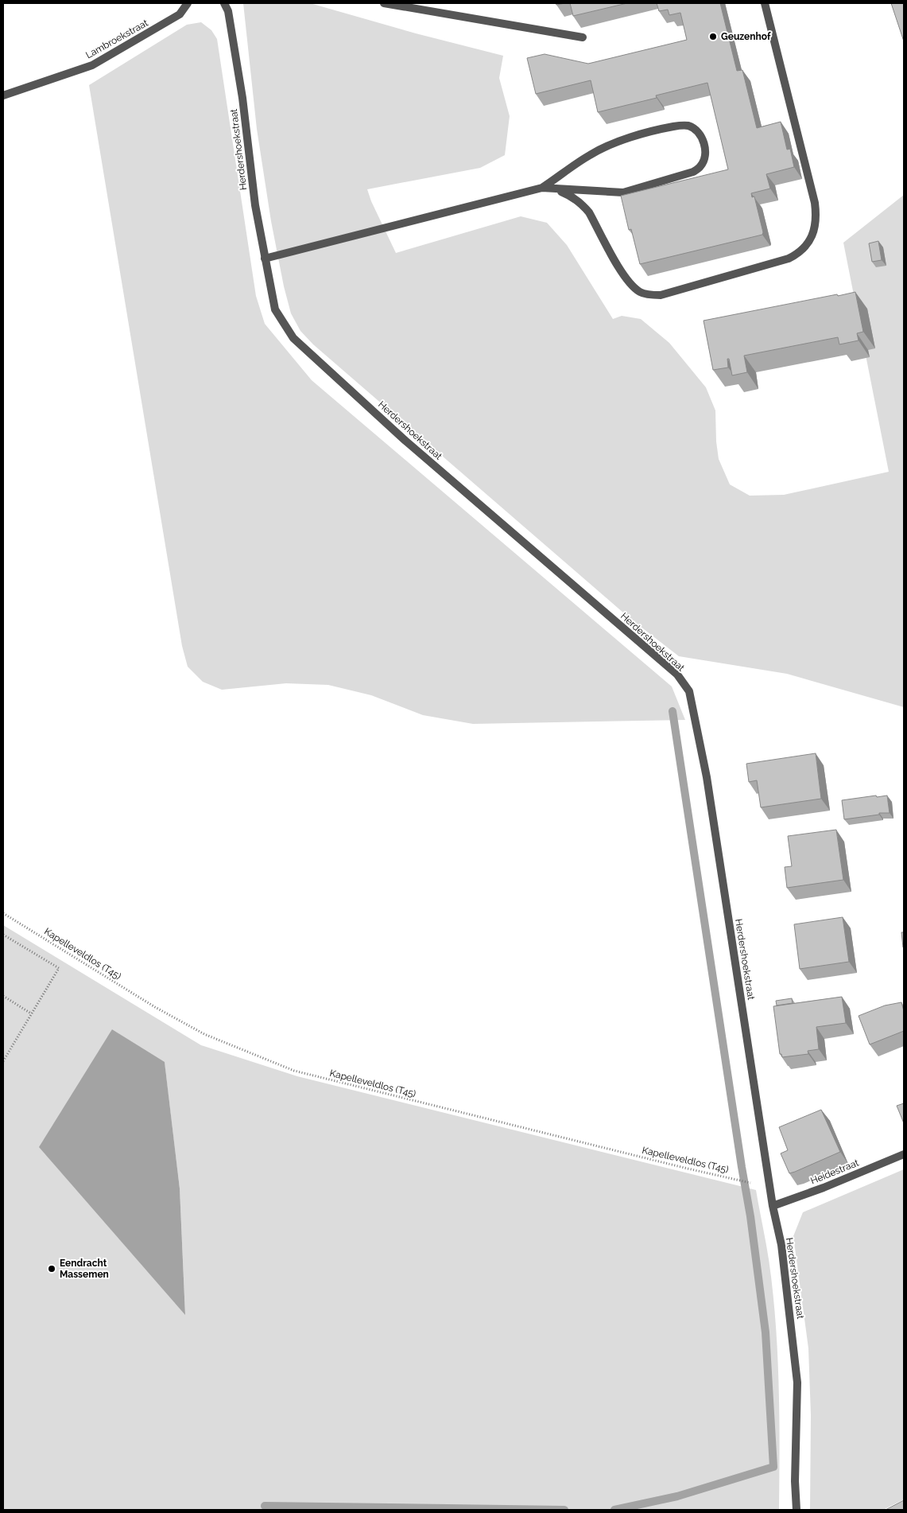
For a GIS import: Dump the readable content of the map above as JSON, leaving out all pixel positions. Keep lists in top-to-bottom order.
{
  "streets": {
    "street": ["Lambroekstraat", "Herdershoekstraat", "Heidestraat"],
    "path": ["Kapelleveldlos (T45)"]
  },
  "crossings": [
    ["Herdershoekstraat", "Kapelleveldlos (T45)"],
    ["Herdershoekstraat", "Heidestraat"]
  ],
  "places": ["Geuzenhof", "Eendracht Massemen"]
}
